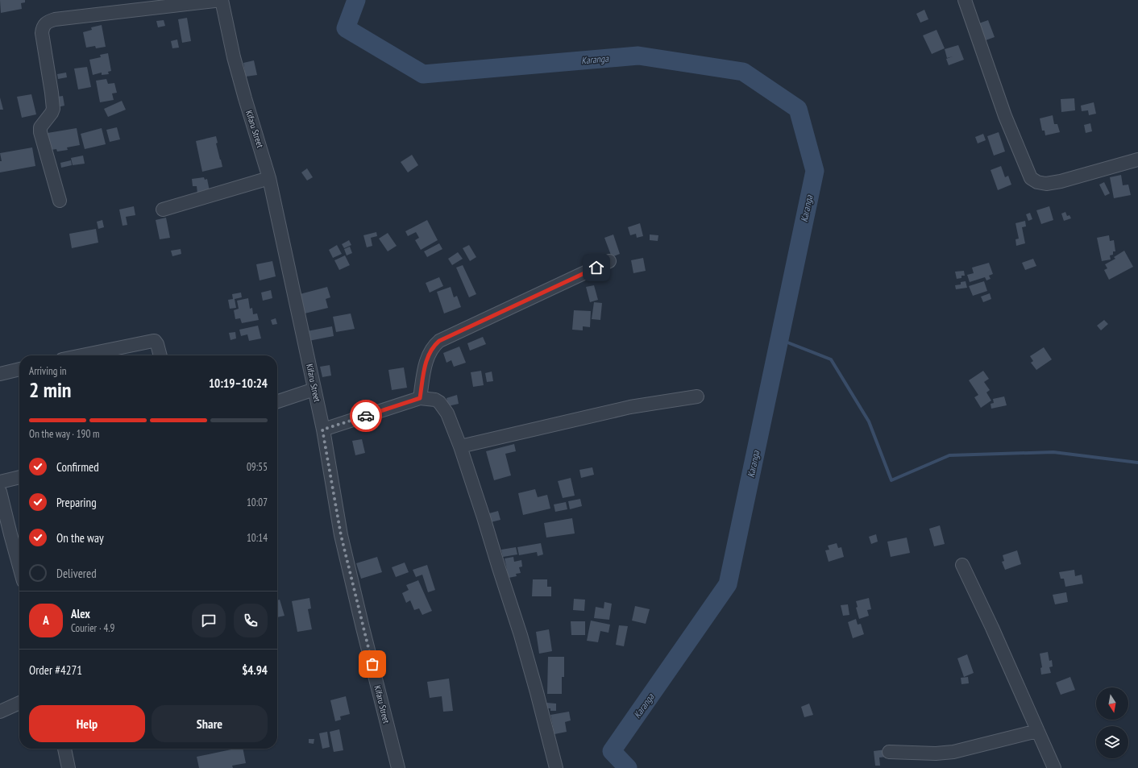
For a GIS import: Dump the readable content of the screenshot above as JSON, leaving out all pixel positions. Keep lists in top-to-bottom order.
{
  "streets": {
    "street": ["Kifaru Street"]
  },
  "water": ["Karanga"],
  "north": "bottom",
  "page": {
    "heading": ["2 min", "Arriving in", "10:19–10:24"],
    "panel": [
      "Alex",
      "Courier · 4.9",
      "Order #4271",
      "$4.94"
    ],
    "bar": "On the way · 190 m",
    "list": [
      ["Confirmed", "09:55"],
      ["Preparing", "10:07"],
      ["On the way", "10:14"],
      "Delivered"
    ],
    "round": "A",
    "buttons": ["Help", "Share"]
  }
}
